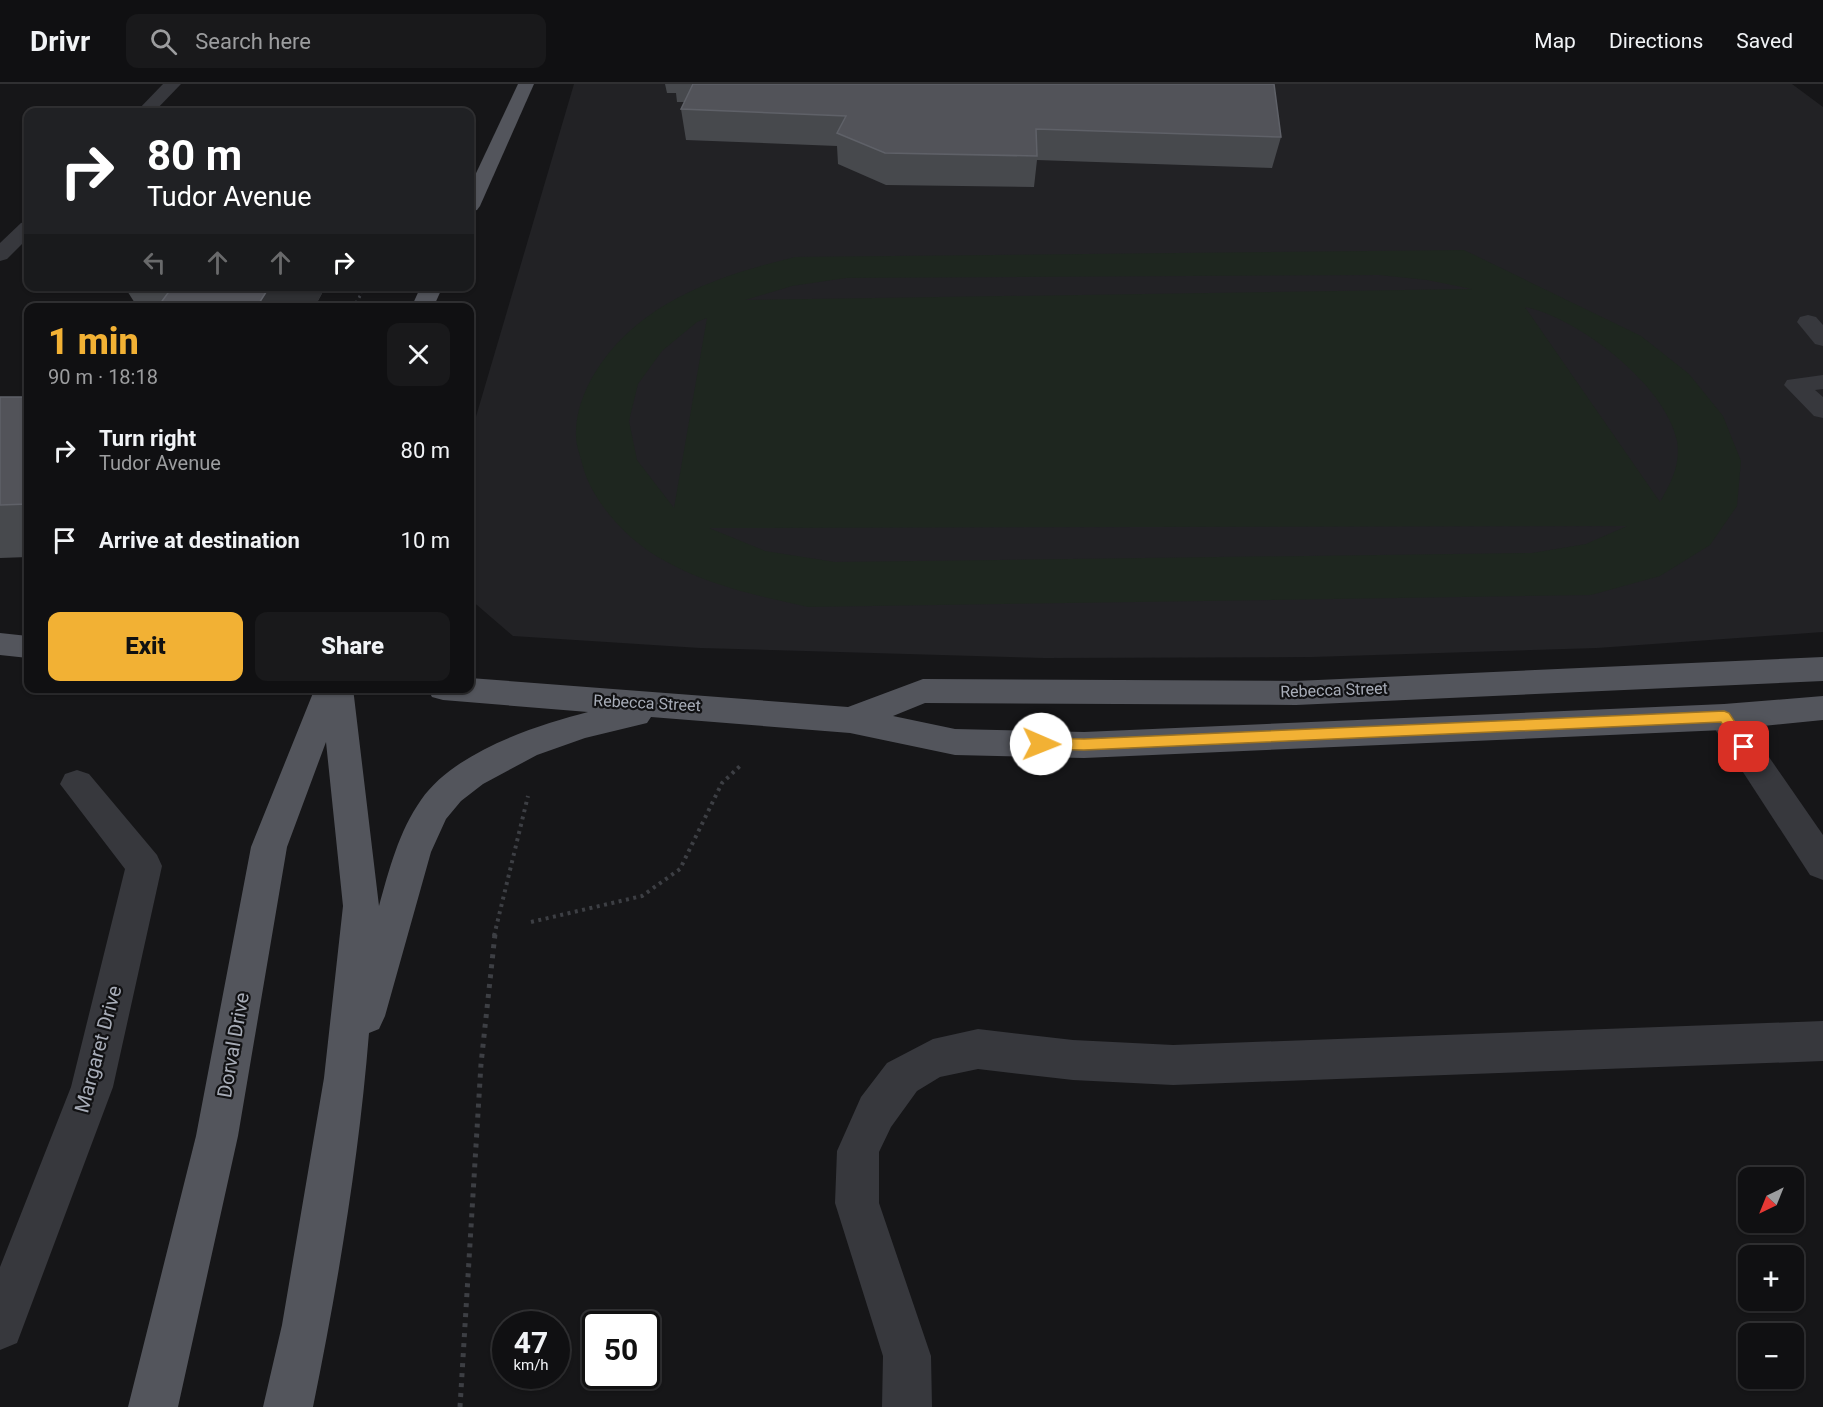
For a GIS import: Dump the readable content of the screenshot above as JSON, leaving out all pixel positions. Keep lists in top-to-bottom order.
{
  "streets": {
    "main road": ["Rebecca Street", "Dorval Drive"],
    "street": ["Margaret Drive"]
  },
  "north": "bottom left",
  "page": {
    "header": "Drivr",
    "search": "Search here",
    "nav": ["Map", "Directions", "Saved"],
    "turn": ["80 m", "Tudor Avenue"],
    "heading": ["1 min", "90 m · 18:18"],
    "list": [
      {
        "name": "Turn right",
        "note": "Tudor Avenue",
        "value": "80 m"
      },
      {
        "name": "Arrive at destination",
        "value": "10 m"
      }
    ],
    "buttons": ["Exit", "Share"],
    "map_buttons": ["+", "−"],
    "speed": "47 km/h",
    "limit": "50"
  }
}
